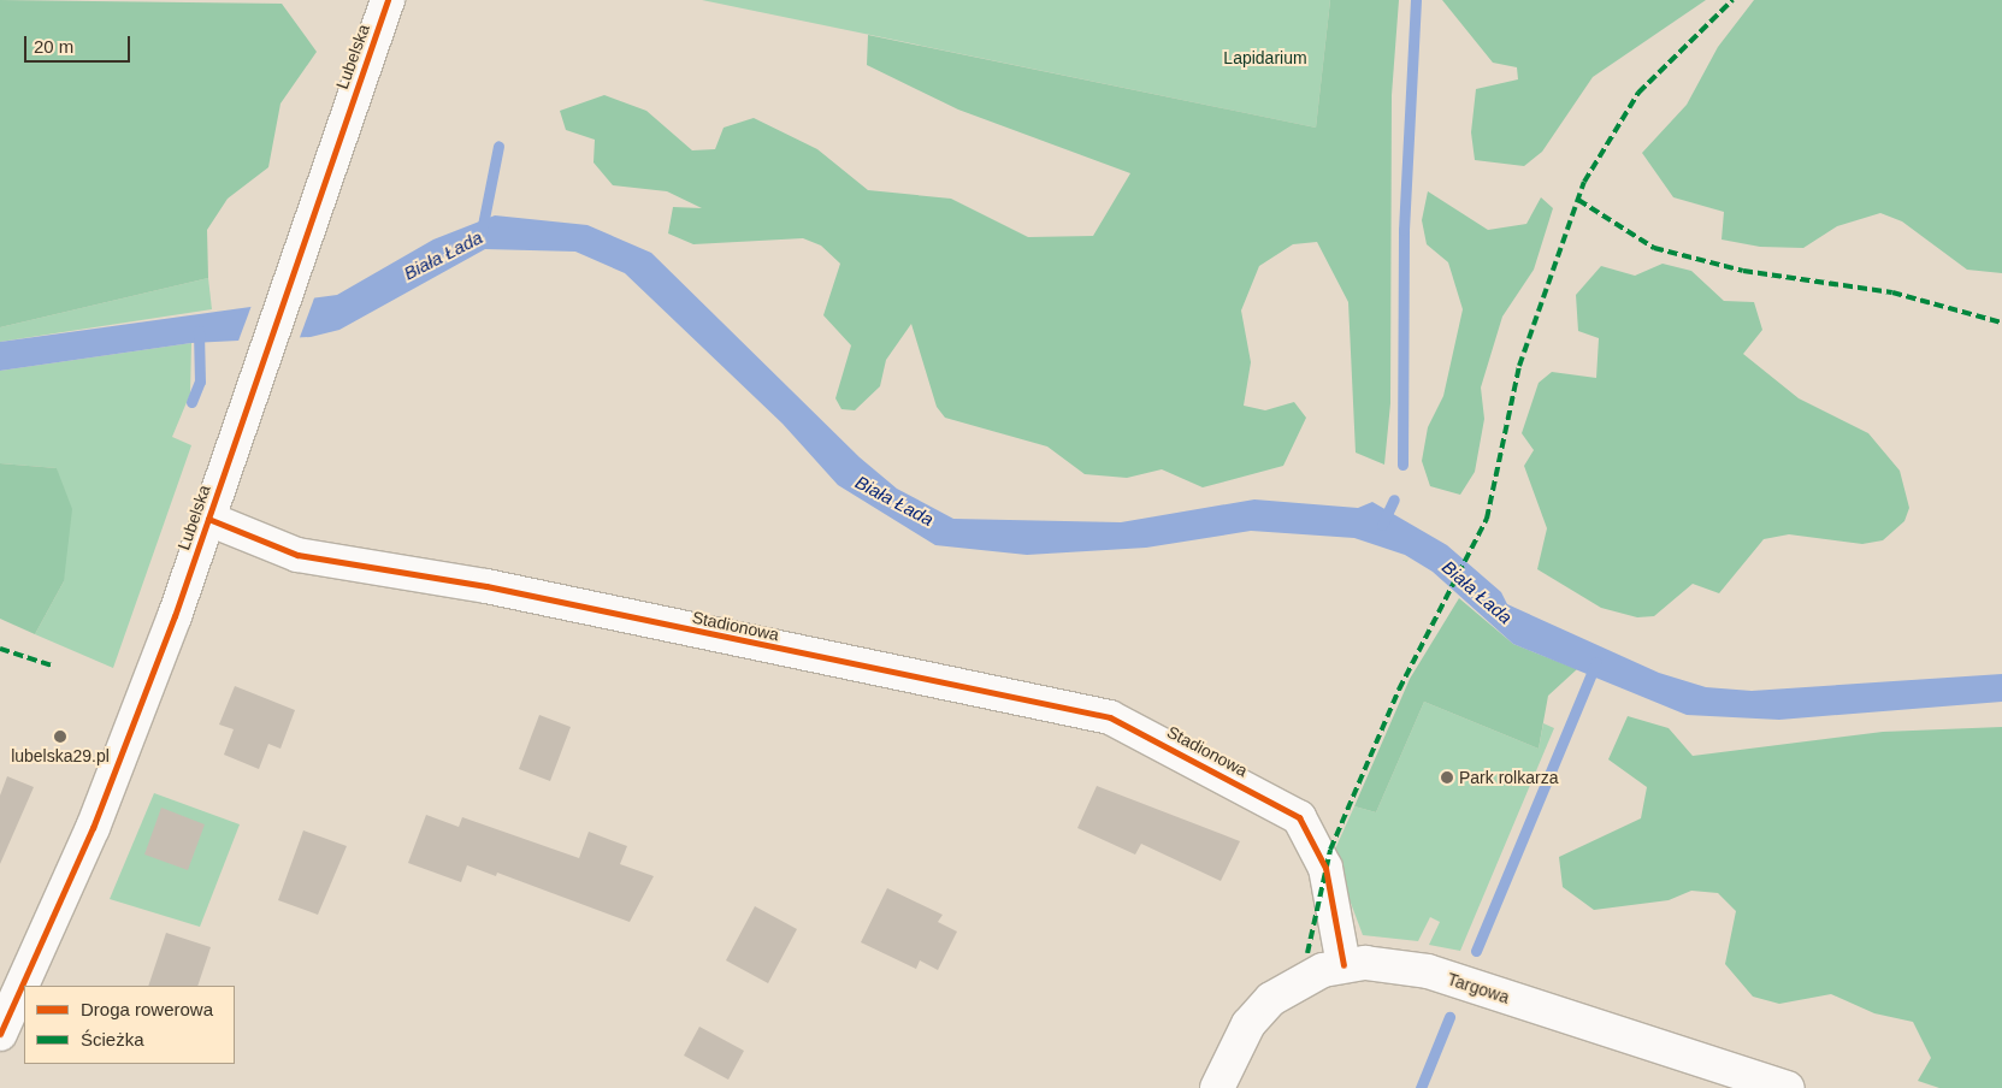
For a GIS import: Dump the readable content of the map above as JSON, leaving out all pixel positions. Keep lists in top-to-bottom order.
{
  "streets": {
    "street": ["Lubelska", "Stadionowa", "Targowa"]
  },
  "crossings": [
    ["Lubelska", "Stadionowa"],
    ["Stadionowa", "Targowa"]
  ],
  "water": ["Biała Łada"],
  "parks": ["Lapidarium"],
  "places": ["lubelska29.pl", "Park rolkarza"],
  "legend": ["Droga rowerowa", "Ścieżka"],
  "scale_bar": "20 m"
}
